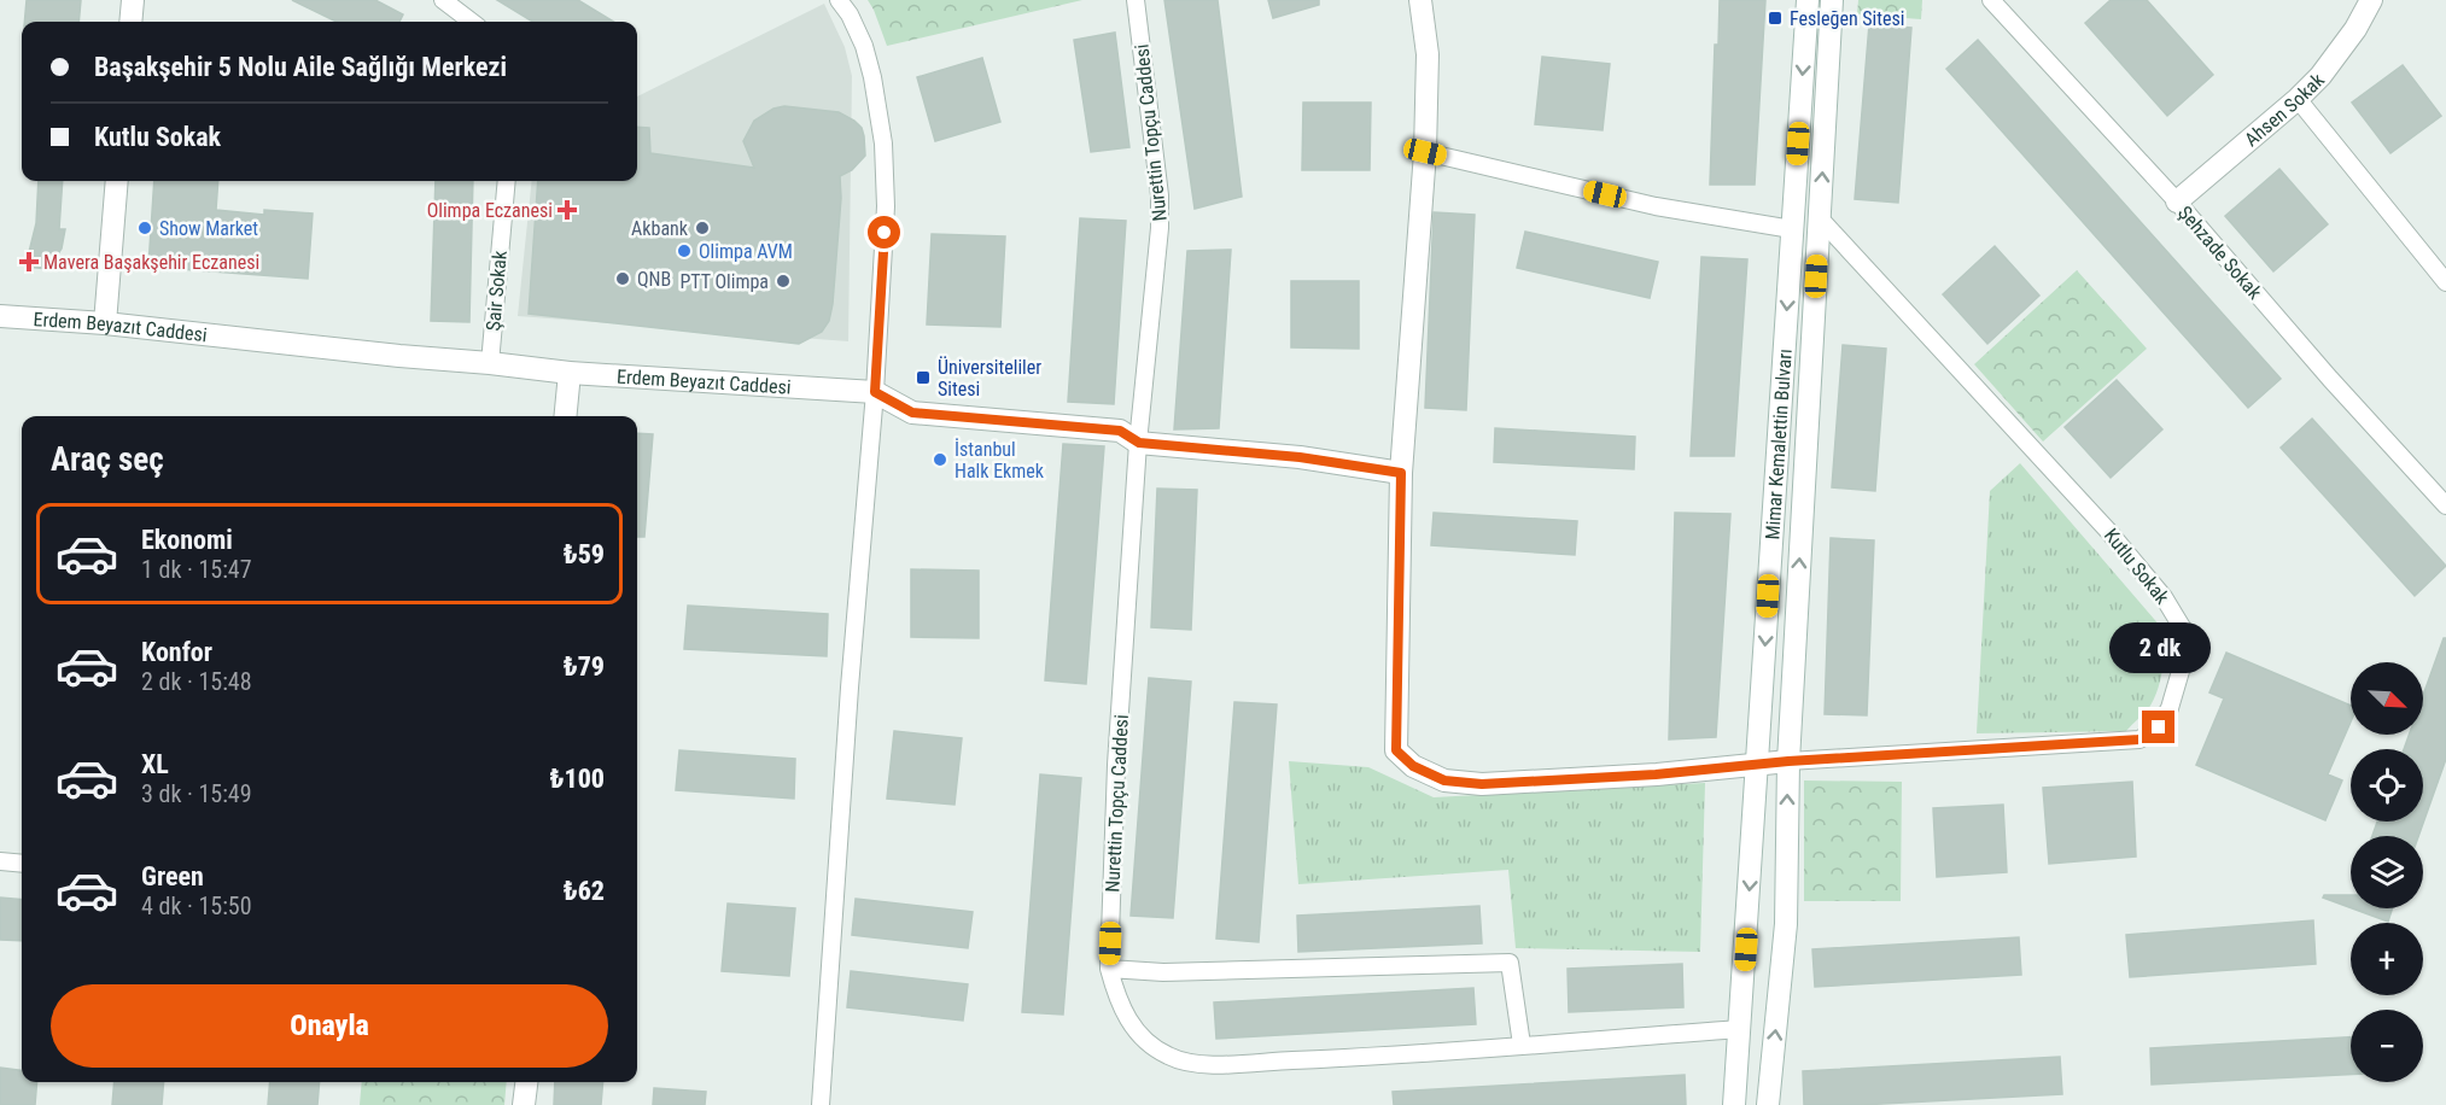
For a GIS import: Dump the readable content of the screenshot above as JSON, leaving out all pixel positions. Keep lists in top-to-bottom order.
{
  "streets": {
    "street": [
      "Ahsen Sokak",
      "Nurettin Topçu Caddesi",
      "Şehzade Sokak",
      "Şair Sokak",
      "Erdem Beyazıt Caddesi",
      "Mimar Kemalettin Bulvarı",
      "Kutlu Sokak"
    ]
  },
  "crossings": [
    ["Ahsen Sokak", "Şehzade Sokak"],
    ["Nurettin Topçu Caddesi", "Erdem Beyazıt Caddesi"],
    ["Nurettin Topçu Caddesi", "Mimar Kemalettin Bulvarı"],
    ["Şair Sokak", "Erdem Beyazıt Caddesi"]
  ],
  "places": {
    "transit": ["Fesleğen Sitesi", "Üniversiteliler Sitesi"],
    "health": ["Olimpa Eczanesi", "Mavera Başakşehir Eczanesi"],
    "other": [
      "Show Market",
      "Akbank",
      "Olimpa AVM",
      "QNB",
      "PTT Olimpa",
      "İstanbul Halk Ekmek"
    ]
  },
  "north": "bottom right",
  "page": {
    "banner": ["Başakşehir 5 Nolu Aile Sağlığı Merkezi", "Kutlu Sokak"],
    "heading": "Araç seç",
    "list": [
      {
        "name": "Ekonomi",
        "note": "1 dk · 15:47",
        "value": "₺59"
      },
      {
        "name": "Konfor",
        "note": "2 dk · 15:48",
        "value": "₺79"
      },
      {
        "name": "XL",
        "note": "3 dk · 15:49",
        "value": "₺100"
      },
      {
        "name": "Green",
        "note": "4 dk · 15:50",
        "value": "₺62"
      }
    ],
    "bubble": "2 dk",
    "map_buttons": ["+", "−"],
    "buttons": "Onayla"
  }
}
